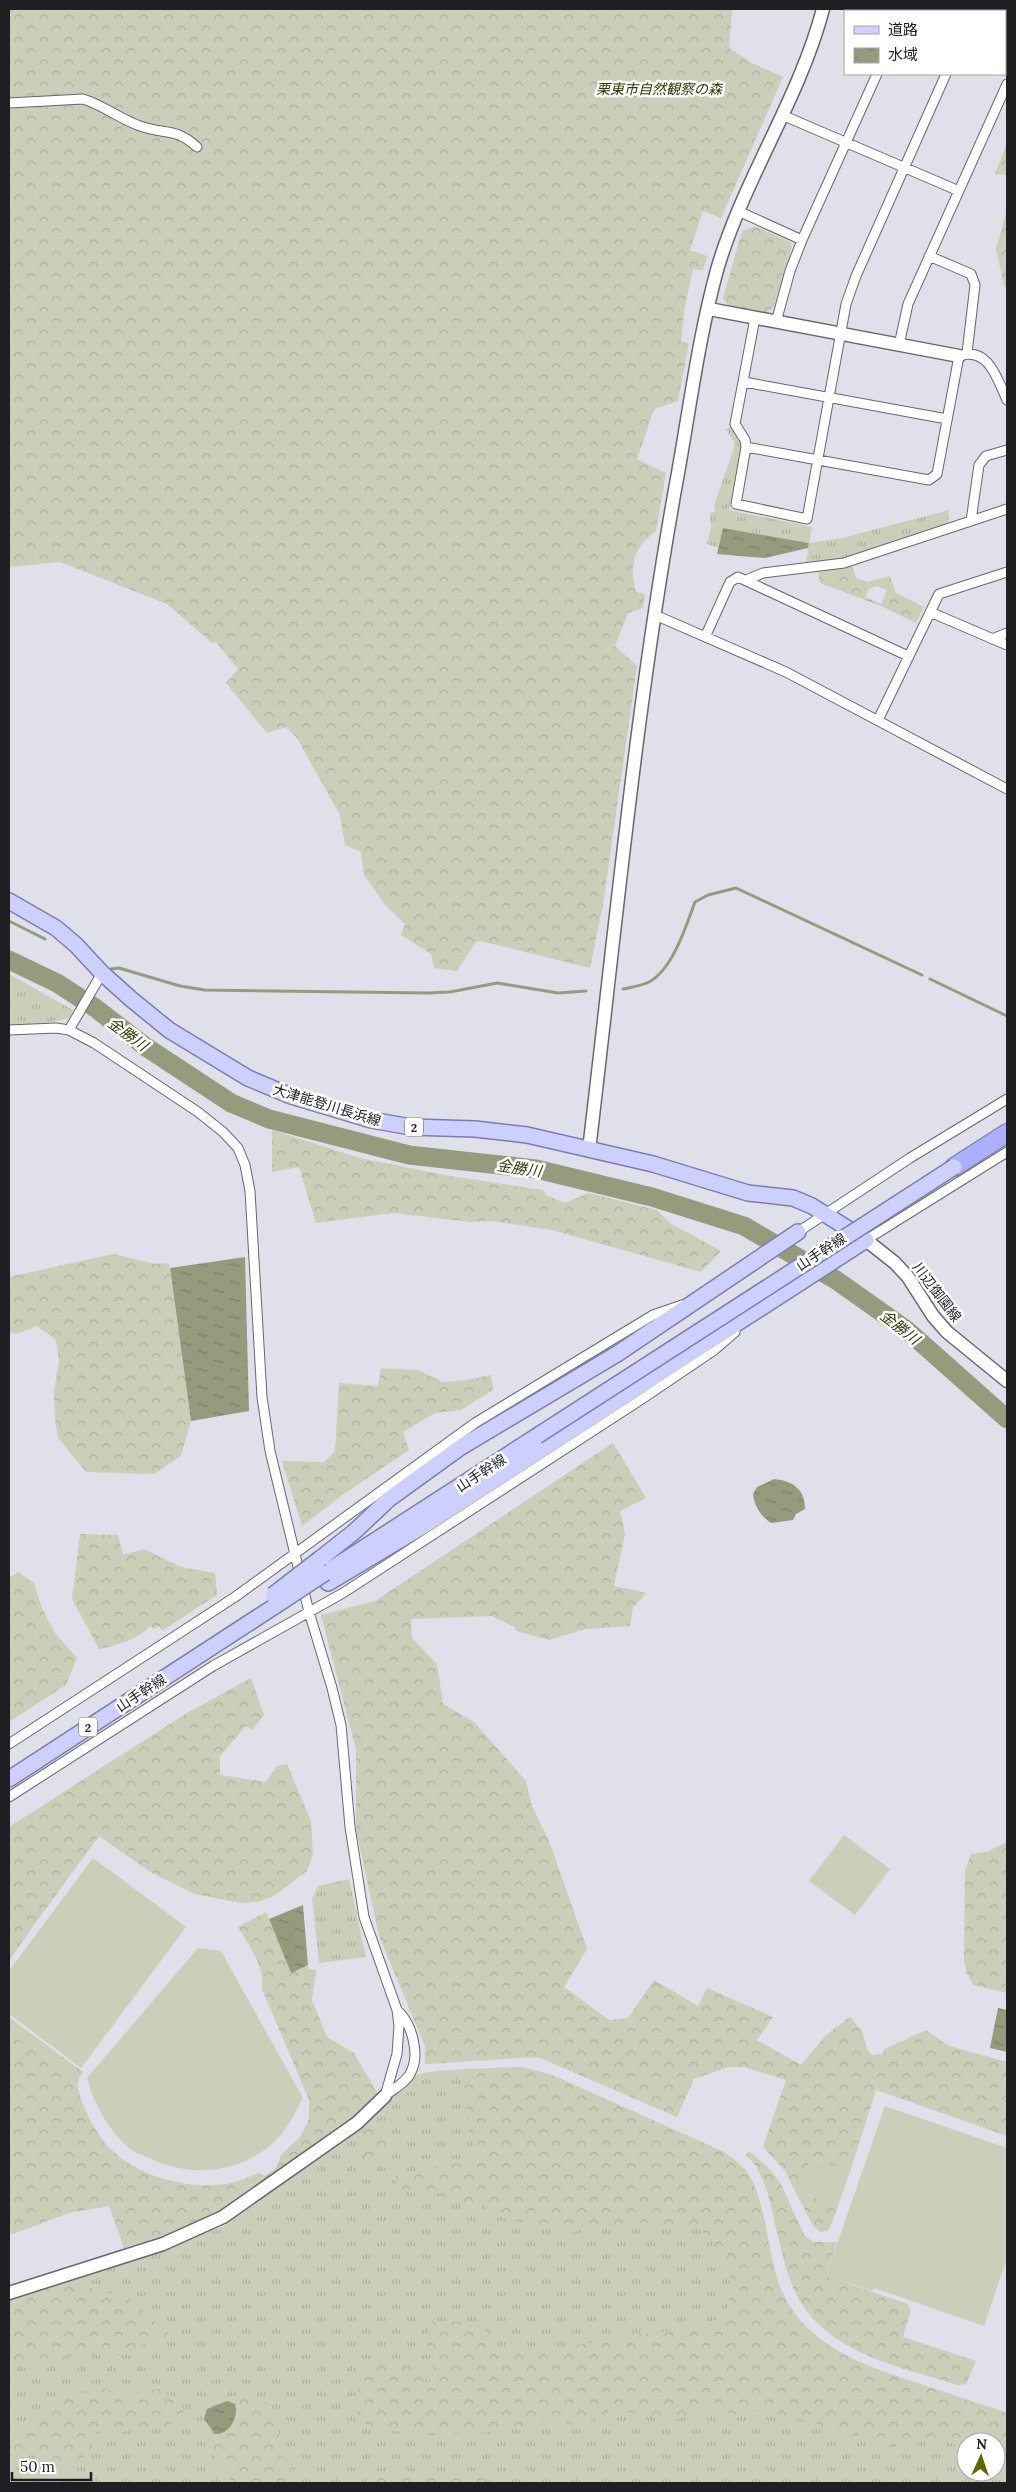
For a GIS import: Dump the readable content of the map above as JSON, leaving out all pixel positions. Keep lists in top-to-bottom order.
{
  "streets": {
    "main road": ["大津能登川長浜線", "2", "山手幹線"],
    "street": ["川辺御園線"]
  },
  "crossings": [
    ["大津能登川長浜線", "川辺御園線"]
  ],
  "water": ["金勝川"],
  "parks": ["栗東市自然観察の森"],
  "legend": ["道路", "水域"],
  "scale_bar": "50 m",
  "north": "top"
}
